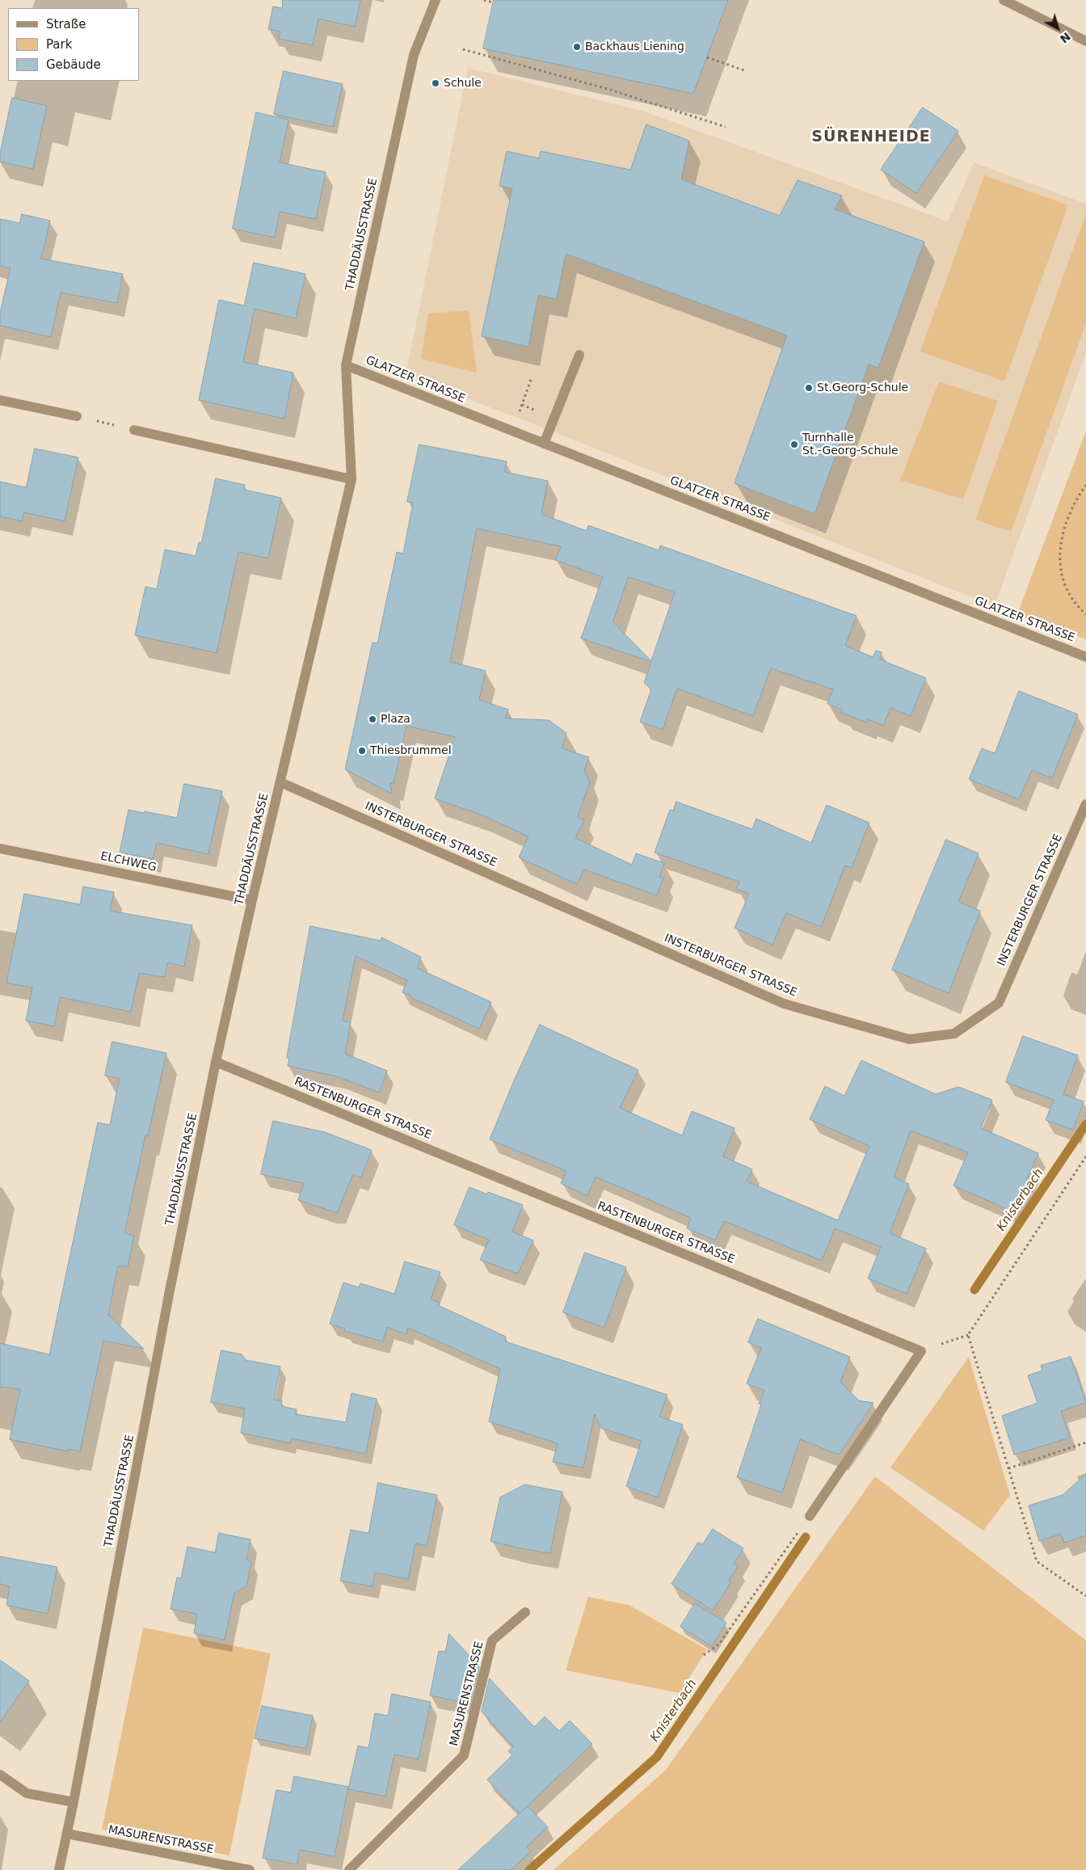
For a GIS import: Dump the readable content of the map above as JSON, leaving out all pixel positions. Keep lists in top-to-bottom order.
{
  "streets": {
    "street": [
      "THADDÄUSSTRASSE",
      "GLATZER STRASSE",
      "INSTERBURGER STRASSE",
      "ELCHWEG",
      "RASTENBURGER STRASSE",
      "MASURENSTRASSE"
    ]
  },
  "crossings": [
    ["THADDÄUSSTRASSE", "GLATZER STRASSE"],
    ["THADDÄUSSTRASSE", "INSTERBURGER STRASSE"],
    ["THADDÄUSSTRASSE", "ELCHWEG"],
    ["THADDÄUSSTRASSE", "RASTENBURGER STRASSE"],
    ["THADDÄUSSTRASSE", "MASURENSTRASSE"]
  ],
  "districts": ["SÜRENHEIDE"],
  "water": ["Knisterbach"],
  "places": [
    "Backhaus Liening",
    "Schule",
    "St.Georg-Schule",
    "Turnhalle St.-Georg-Schule",
    "Plaza",
    "Thiesbrummel"
  ],
  "legend": ["Straße", "Park", "Gebäude"],
  "north": "bottom right"
}
